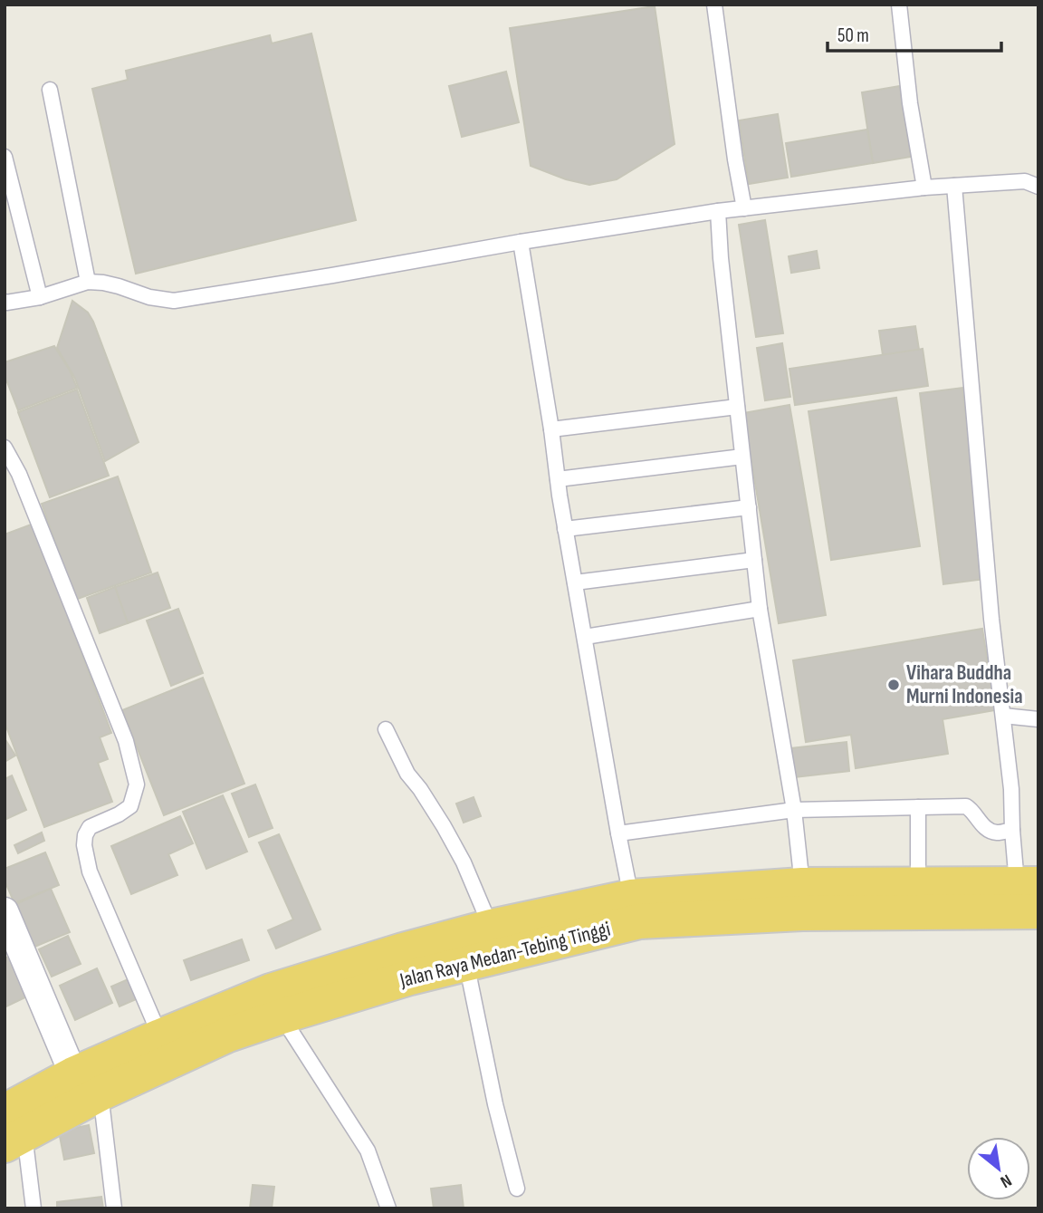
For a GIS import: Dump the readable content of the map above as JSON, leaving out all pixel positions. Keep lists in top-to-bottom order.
{
  "streets": {
    "highway": ["Jalan Raya Medan-Tebing Tinggi"]
  },
  "places": ["Vihara Buddha Murni Indonesia"],
  "scale_bar": "50 m",
  "north": "bottom right"
}
